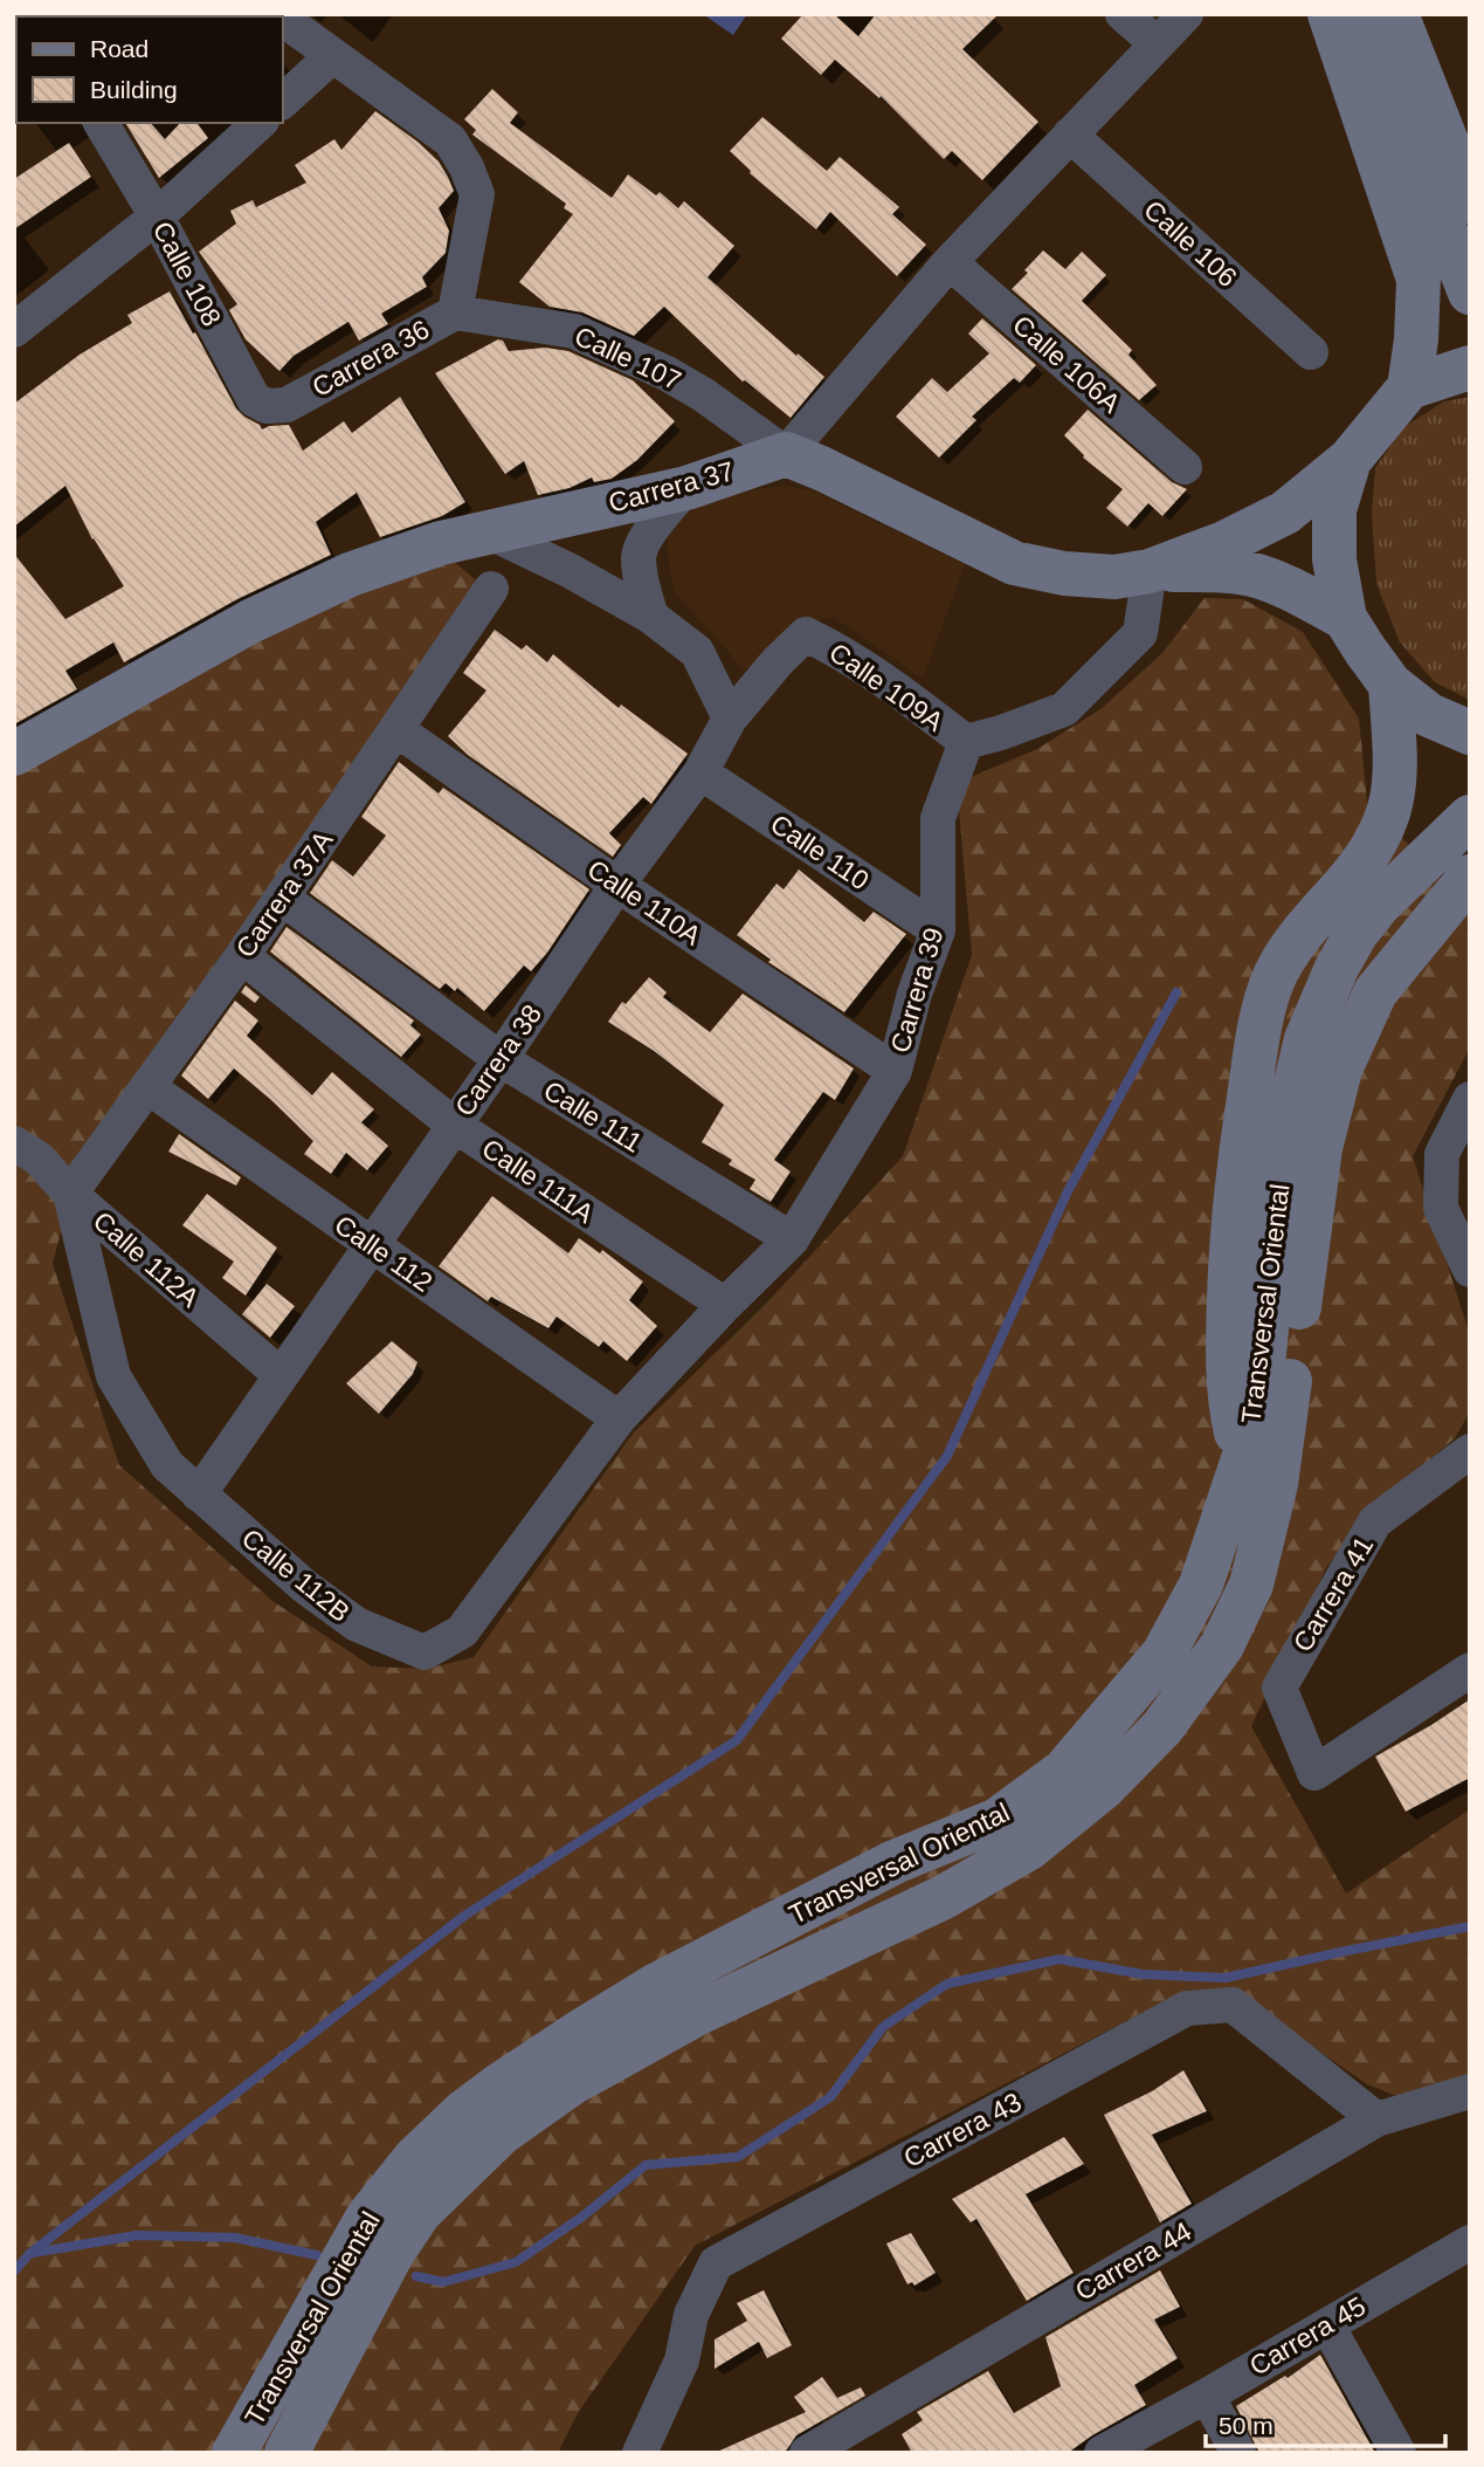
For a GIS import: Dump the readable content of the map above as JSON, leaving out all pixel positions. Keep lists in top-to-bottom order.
{
  "streets": {
    "main road": ["Calle 107", "Carrera 37", "Transversal Oriental"],
    "street": [
      "Calle 106",
      "Calle 108",
      "Carrera 36",
      "Calle 106A",
      "Calle 109A",
      "Calle 110",
      "Carrera 37A",
      "Calle 110A",
      "Carrera 39",
      "Carrera 38",
      "Calle 111",
      "Calle 111A",
      "Calle 112",
      "Calle 112A",
      "Calle 112B",
      "Carrera 41",
      "Carrera 43",
      "Carrera 44",
      "Carrera 45"
    ]
  },
  "crossings": [
    ["Calle 108", "Carrera 36"],
    ["Carrera 36", "Calle 107"],
    ["Calle 107", "Carrera 37"],
    ["Calle 109A", "Carrera 39"],
    ["Calle 109A", "Carrera 38"],
    ["Calle 110", "Carrera 39"],
    ["Calle 110", "Carrera 38"],
    ["Carrera 37A", "Calle 110A"],
    ["Carrera 37A", "Calle 111"],
    ["Carrera 37A", "Calle 111A"],
    ["Carrera 37A", "Calle 112"],
    ["Carrera 37A", "Calle 112A"],
    ["Carrera 37A", "Calle 112B"],
    ["Calle 110A", "Carrera 39"],
    ["Calle 110A", "Carrera 38"],
    ["Carrera 39", "Calle 111"],
    ["Carrera 39", "Calle 111A"],
    ["Carrera 39", "Calle 112"],
    ["Carrera 39", "Calle 112B"],
    ["Carrera 38", "Calle 111"],
    ["Carrera 38", "Calle 111A"],
    ["Carrera 38", "Calle 112"],
    ["Carrera 38", "Calle 112A"],
    ["Carrera 38", "Calle 112B"],
    ["Calle 112", "Calle 112B"],
    ["Calle 112A", "Calle 112B"],
    ["Carrera 43", "Carrera 44"]
  ],
  "legend": ["Road", "Building"],
  "scale_bar": "50 m"
}
